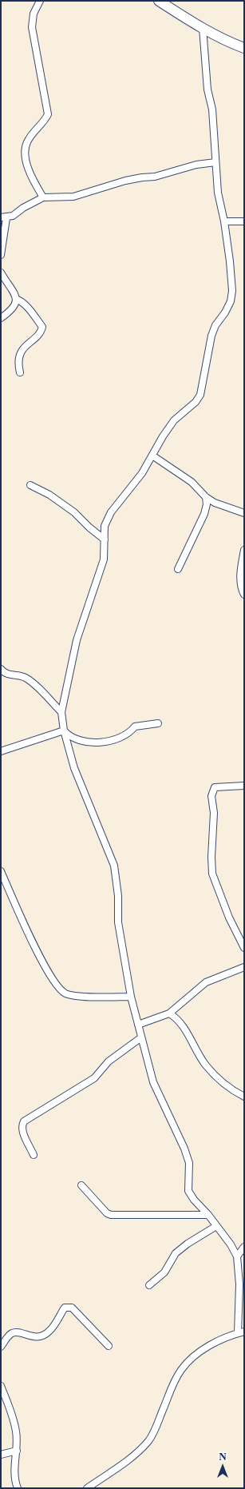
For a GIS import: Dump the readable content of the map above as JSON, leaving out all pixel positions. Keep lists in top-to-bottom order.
{
  "north": "top"
}
